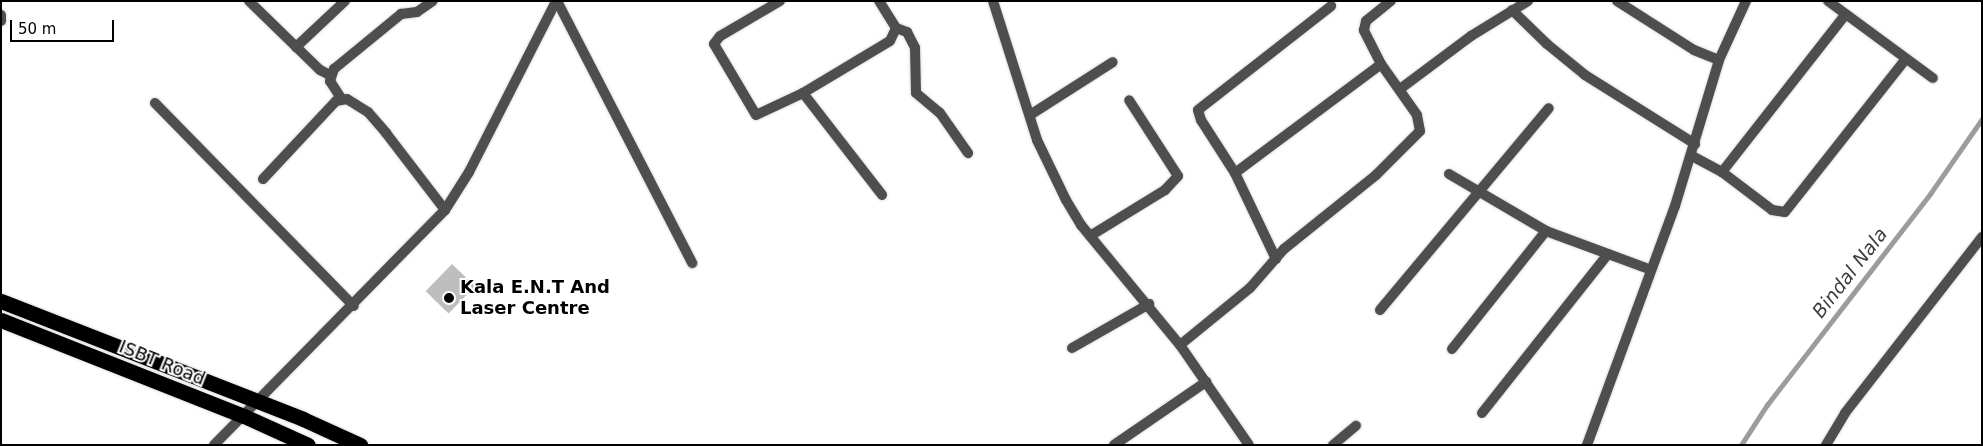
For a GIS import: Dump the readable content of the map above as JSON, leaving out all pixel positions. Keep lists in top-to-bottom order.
{
  "streets": {
    "highway": ["ISBT Road"]
  },
  "water": ["Bindal Nala"],
  "places": ["Kala E.N.T And Laser Centre"],
  "scale_bar": "50 m"
}
